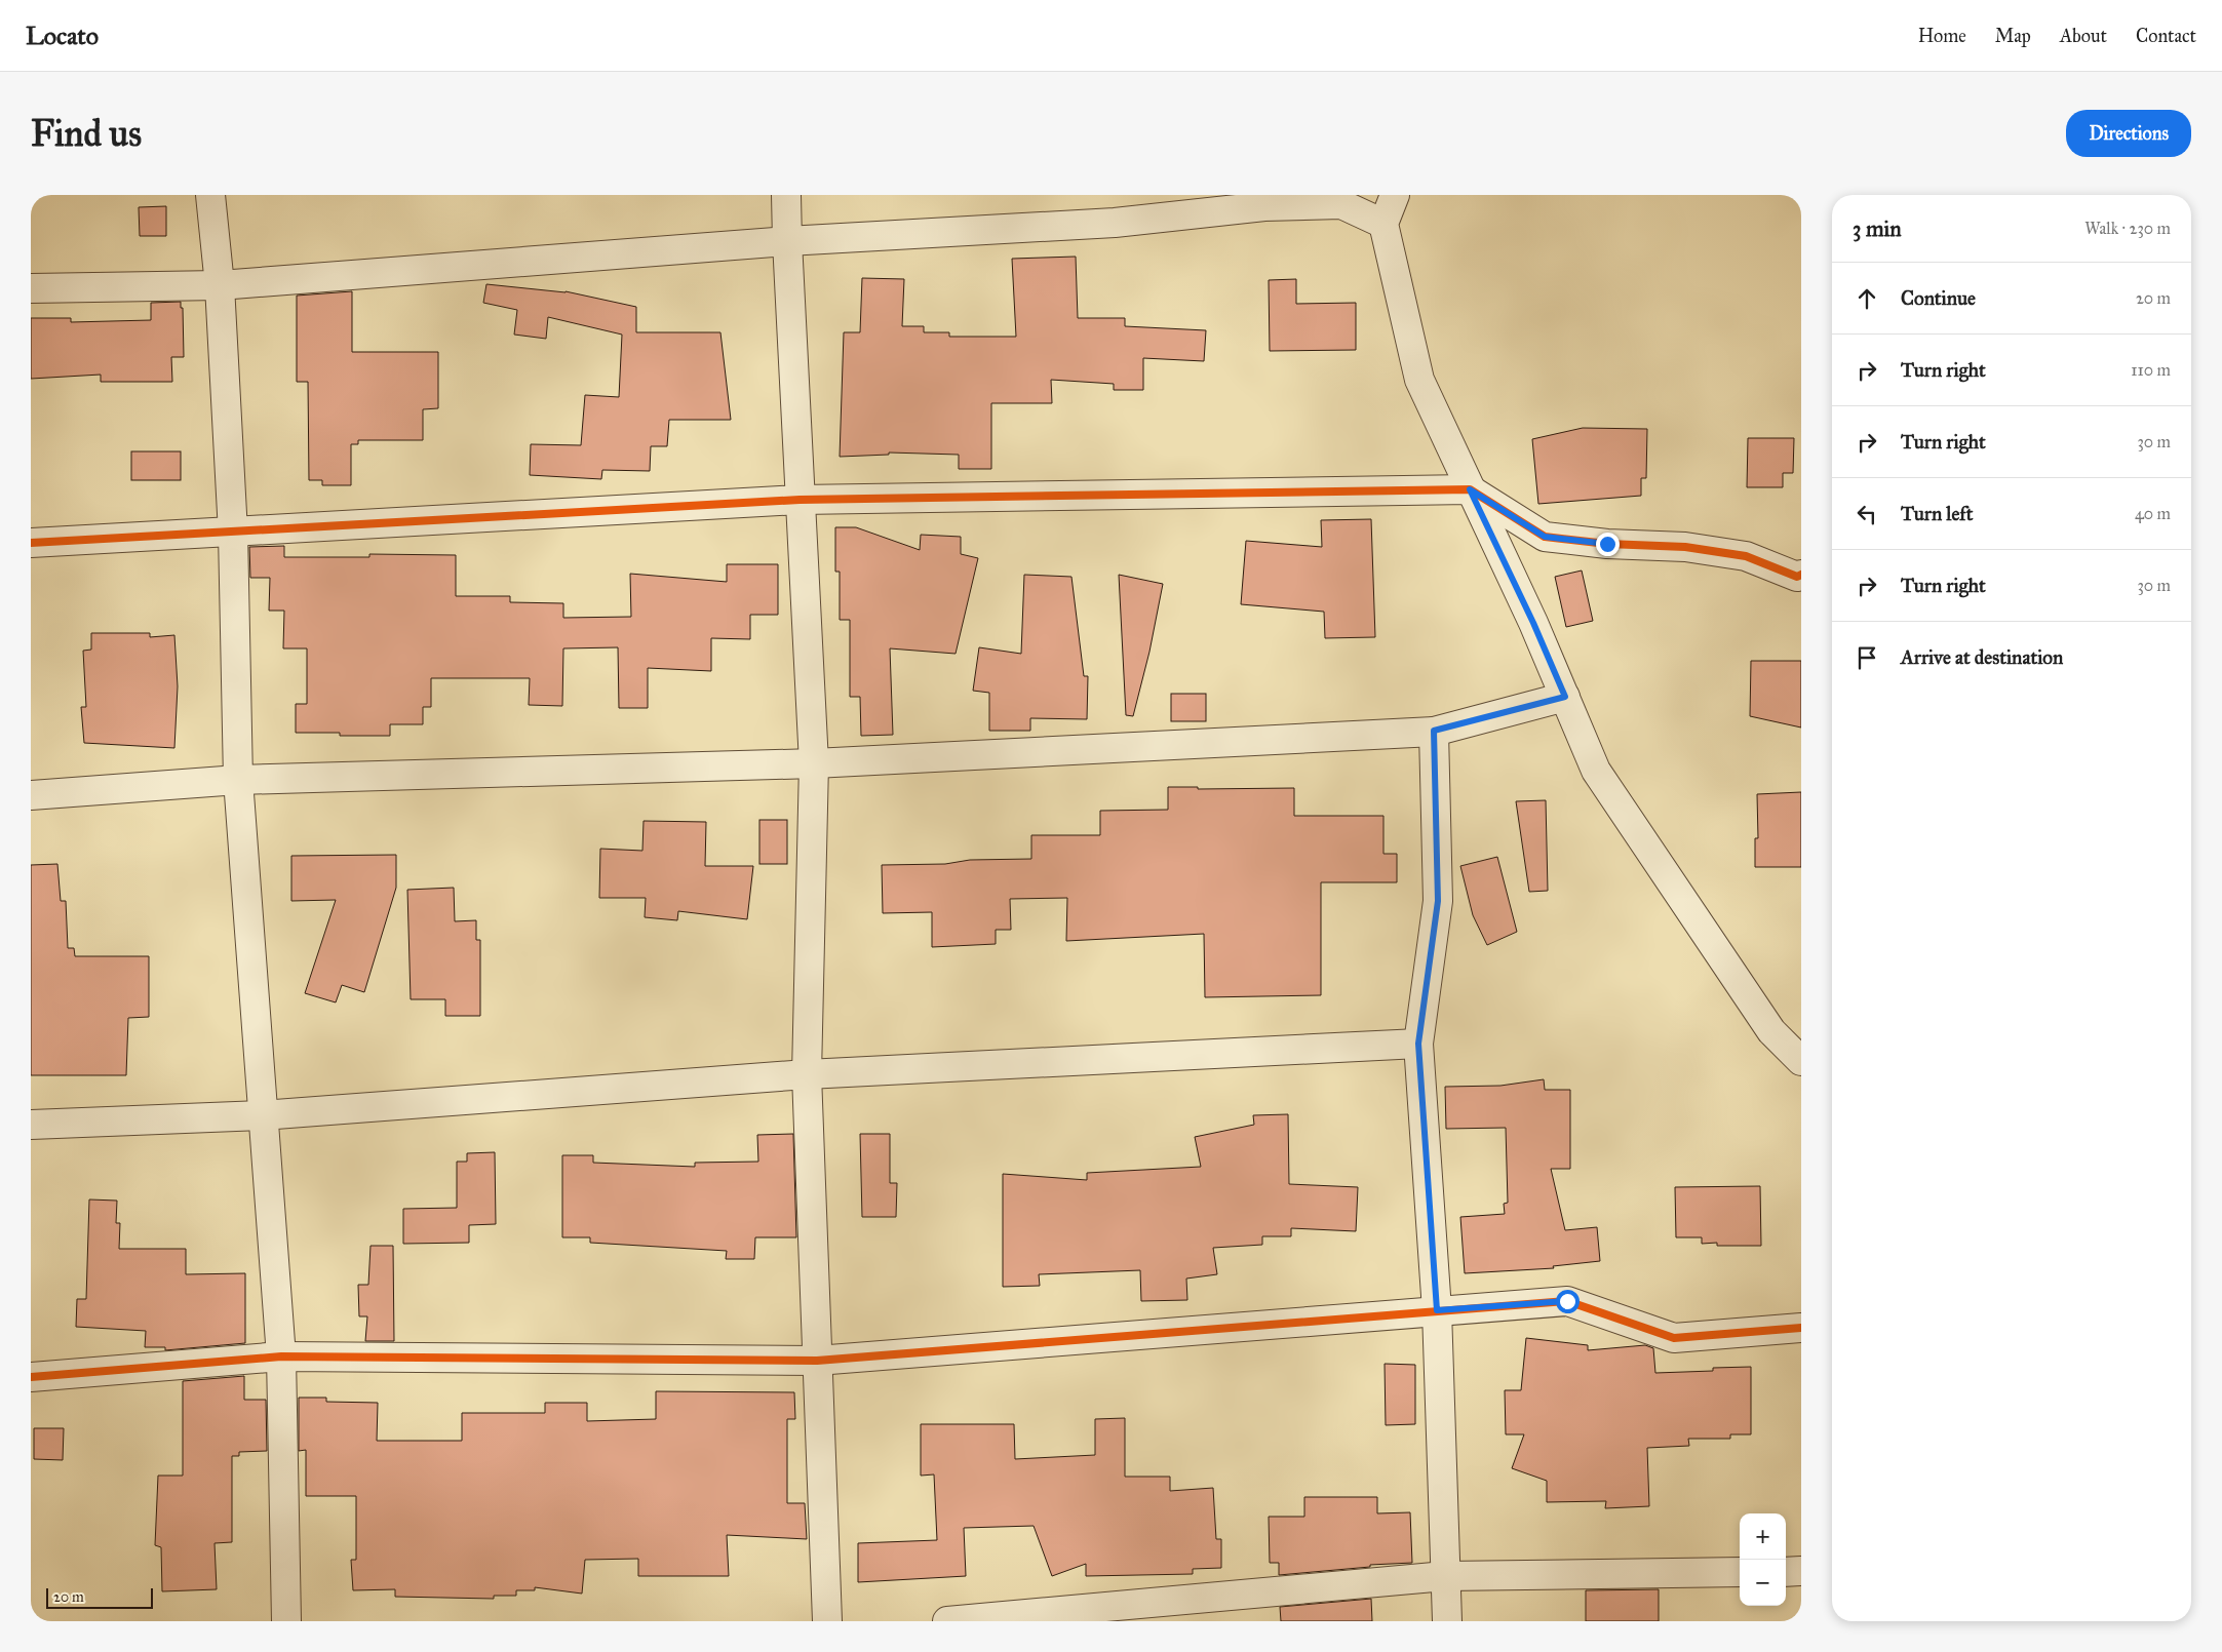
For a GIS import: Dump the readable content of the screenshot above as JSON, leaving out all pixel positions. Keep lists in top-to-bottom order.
{
  "scale_bar": "20 m",
  "page": {
    "header": "Locato",
    "nav": [
      "Home",
      "Map",
      "About",
      "Contact"
    ],
    "buttons": "Directions",
    "title": "Find us",
    "heading": ["3 min", "Walk · 230 m"],
    "list": [
      ["Continue", "20 m"],
      ["Turn right", "110 m"],
      ["Turn right", "30 m"],
      ["Turn left", "40 m"],
      ["Turn right", "30 m"],
      "Arrive at destination"
    ],
    "map_buttons": ["+", "−"],
    "scale": "20 m"
  }
}
